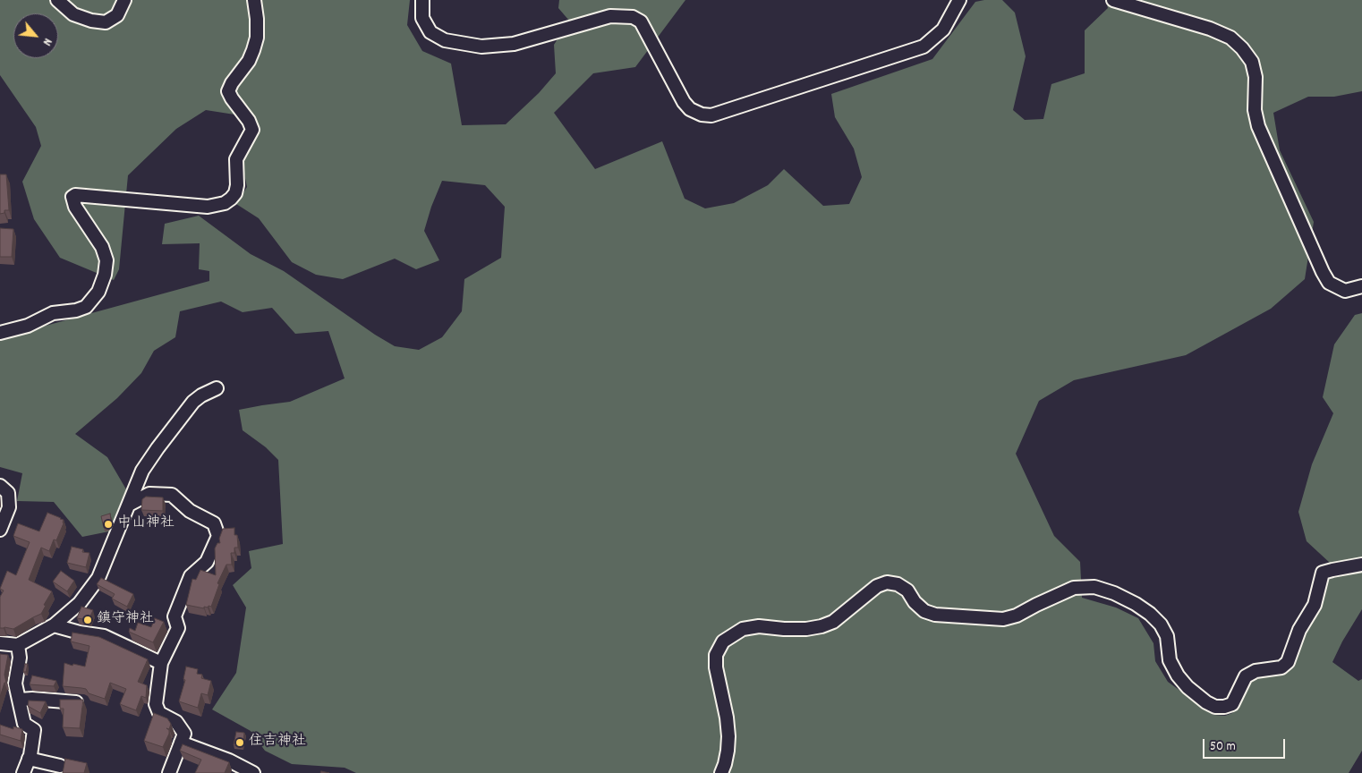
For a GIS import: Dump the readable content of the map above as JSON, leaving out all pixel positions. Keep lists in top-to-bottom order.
{
  "places": ["中山神社", "鎮守神社", "住吉神社"],
  "scale_bar": "50 m",
  "north": "bottom right"
}
